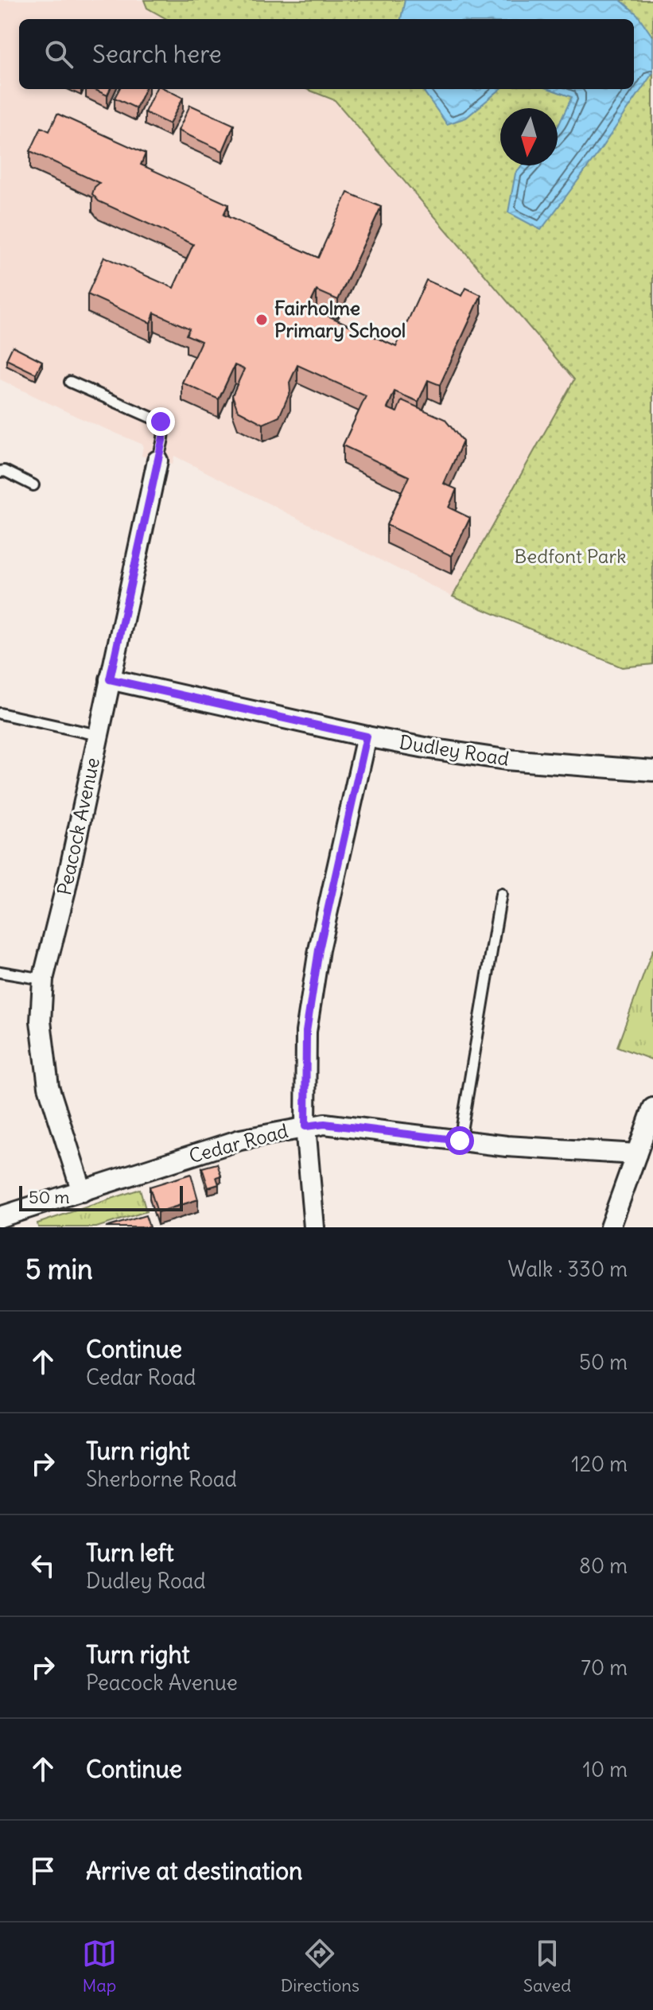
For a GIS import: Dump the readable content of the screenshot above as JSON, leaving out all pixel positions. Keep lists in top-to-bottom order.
{
  "streets": {
    "street": ["Dudley Road", "Peacock Avenue", "Cedar Road"]
  },
  "crossings": [
    ["Dudley Road", "Peacock Avenue"],
    ["Peacock Avenue", "Cedar Road"]
  ],
  "parks": ["Bedfont Park"],
  "places": ["Fairholme Primary School"],
  "scale_bar": "50 m",
  "north": "bottom",
  "page": {
    "search": "Search here",
    "scale": "50 m",
    "heading": ["5 min", "Walk · 330 m"],
    "list": [
      ["Continue", "Cedar Road", "50 m"],
      ["Turn right", "Sherborne Road", "120 m"],
      ["Turn left", "Dudley Road", "80 m"],
      ["Turn right", "Peacock Avenue", "70 m"],
      ["Continue", "10 m"],
      "Arrive at destination"
    ],
    "nav": ["Map", "Directions", "Saved"]
  }
}
